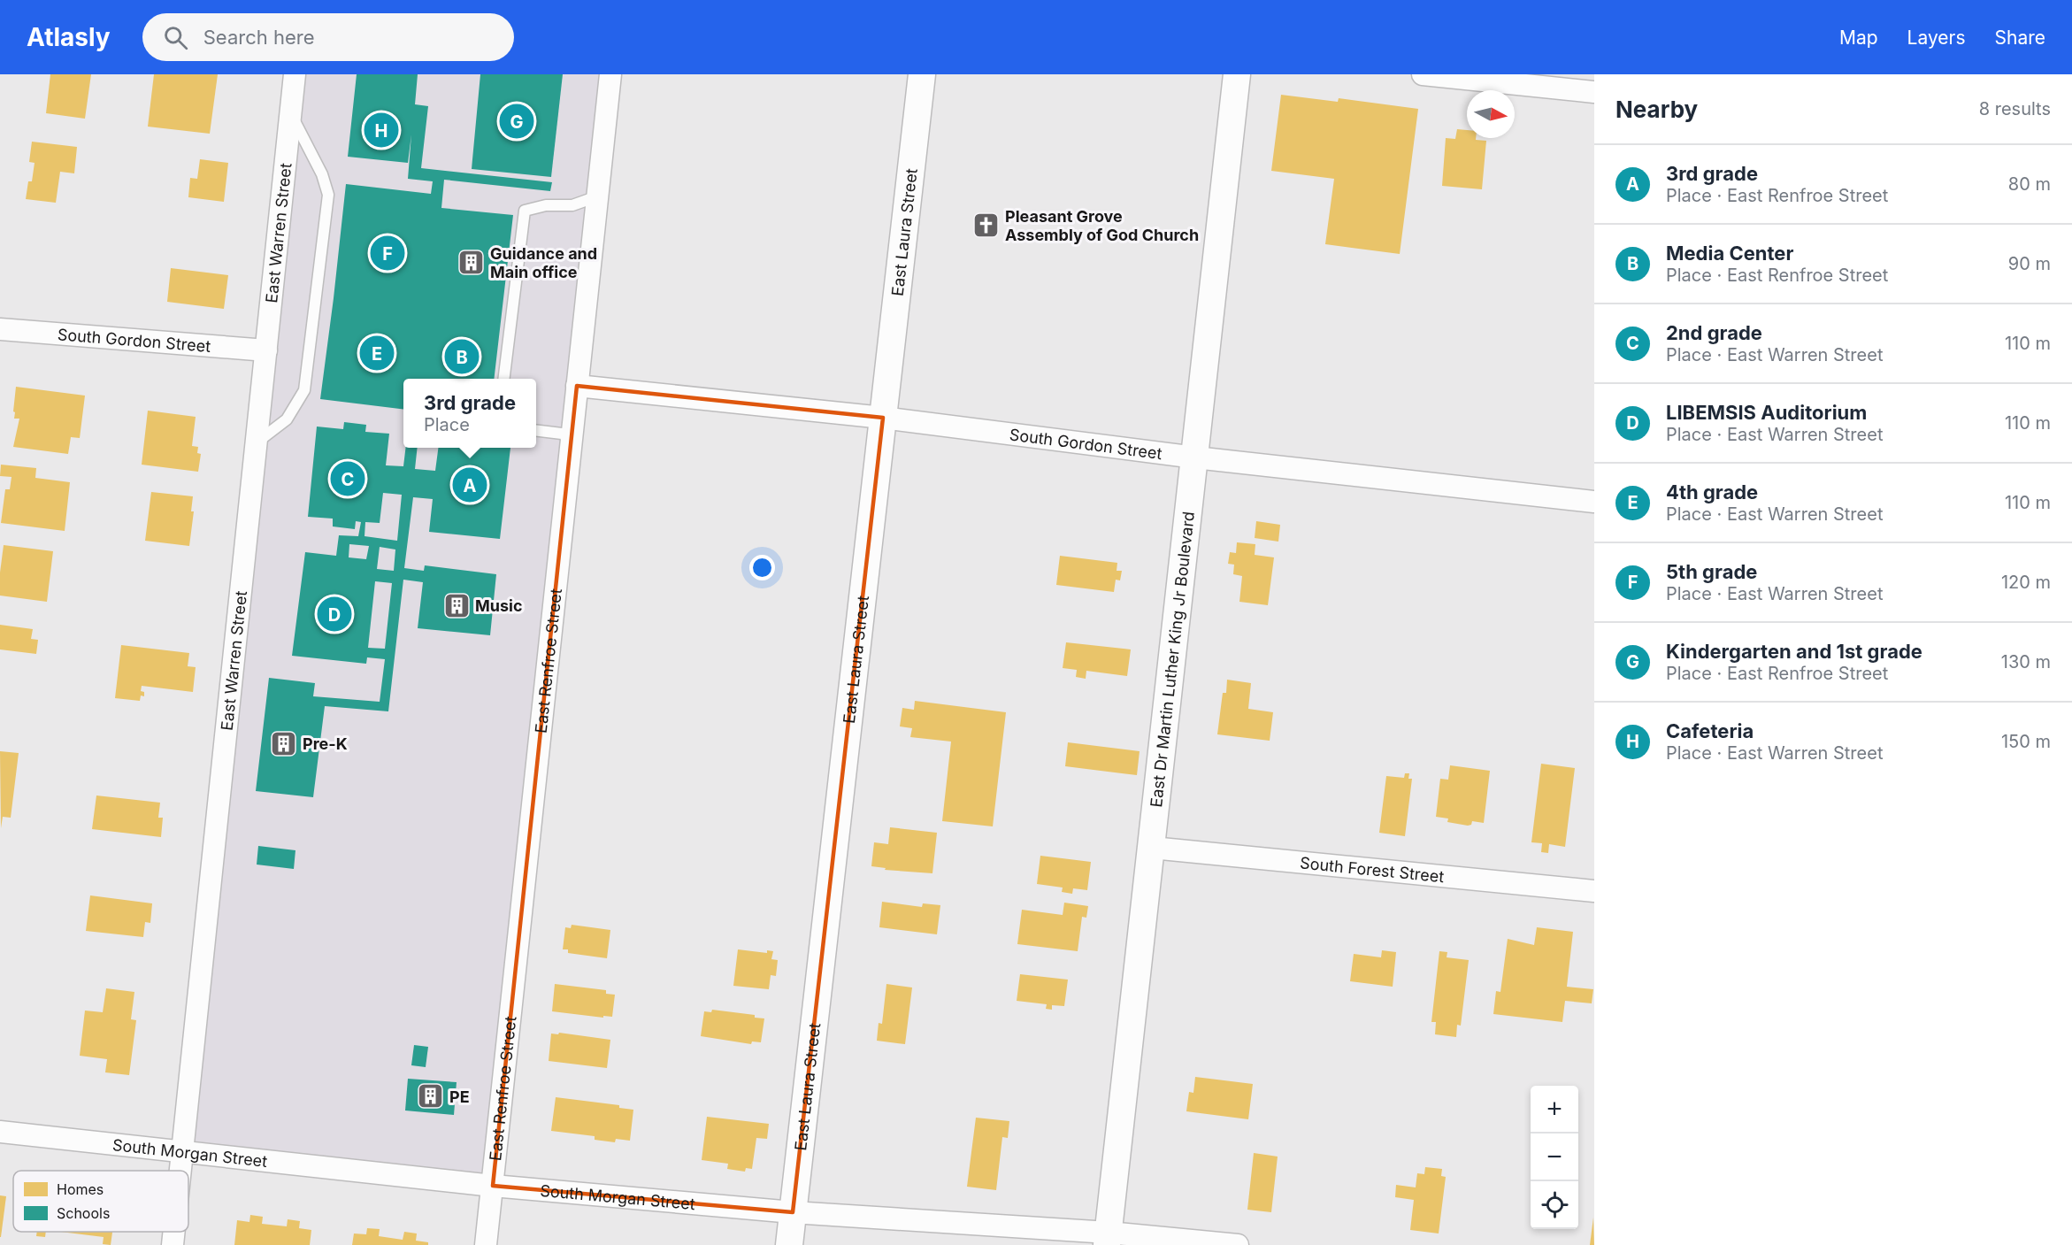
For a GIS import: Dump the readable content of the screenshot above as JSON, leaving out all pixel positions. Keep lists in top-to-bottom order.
{
  "streets": {
    "street": [
      "East Warren Street",
      "East Laura Street",
      "South Gordon Street",
      "East Renfroe Street",
      "East Dr Martin Luther King Jr Boulevard",
      "South Forest Street",
      "South Morgan Street"
    ]
  },
  "crossings": [
    ["East Warren Street", "South Gordon Street"],
    ["East Warren Street", "South Morgan Street"],
    ["East Laura Street", "South Gordon Street"],
    ["East Laura Street", "South Morgan Street"],
    ["South Gordon Street", "East Renfroe Street"],
    ["South Gordon Street", "East Dr Martin Luther King Jr Boulevard"],
    ["East Renfroe Street", "South Morgan Street"],
    ["East Dr Martin Luther King Jr Boulevard", "South Forest Street"],
    ["East Dr Martin Luther King Jr Boulevard", "South Morgan Street"]
  ],
  "places": {
    "church": ["Pleasant Grove Assembly of God Church"],
    "building": [
      "Guidance and Main office",
      "Music",
      "Pre-K",
      "PE"
    ]
  },
  "legend": ["Homes", "Schools"],
  "north": "right",
  "page": {
    "header": "Atlasly",
    "search": "Search here",
    "nav": ["Map", "Layers", "Share"],
    "heading": ["Nearby", "8 results"],
    "pins": [
      "G",
      "H",
      "F",
      "E",
      "B",
      "C",
      "A",
      "D"
    ],
    "list": [
      {
        "mark": "A",
        "name": "3rd grade",
        "note": "Place · East Renfroe Street",
        "value": "80 m"
      },
      {
        "mark": "B",
        "name": "Media Center",
        "note": "Place · East Renfroe Street",
        "value": "90 m"
      },
      {
        "mark": "C",
        "name": "2nd grade",
        "note": "Place · East Warren Street",
        "value": "110 m"
      },
      {
        "mark": "D",
        "name": "LIBEMSIS Auditorium",
        "note": "Place · East Warren Street",
        "value": "110 m"
      },
      {
        "mark": "E",
        "name": "4th grade",
        "note": "Place · East Warren Street",
        "value": "110 m"
      },
      {
        "mark": "F",
        "name": "5th grade",
        "note": "Place · East Warren Street",
        "value": "120 m"
      },
      {
        "mark": "G",
        "name": "Kindergarten and 1st grade",
        "note": "Place · East Renfroe Street",
        "value": "130 m"
      },
      {
        "mark": "H",
        "name": "Cafeteria",
        "note": "Place · East Warren Street",
        "value": "150 m"
      }
    ],
    "popup": ["3rd grade", "Place"],
    "map_buttons": ["+", "−"]
  }
}
